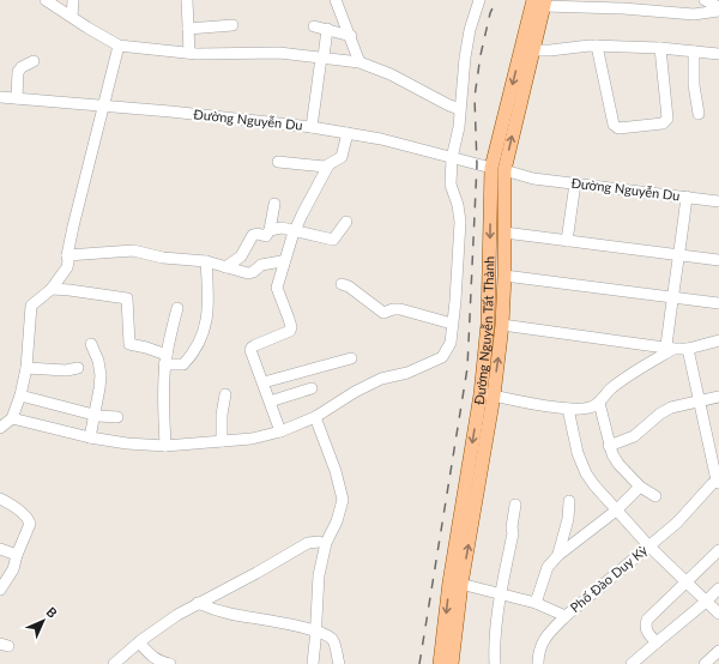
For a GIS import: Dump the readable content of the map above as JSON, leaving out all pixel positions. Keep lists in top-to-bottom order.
{
  "streets": {
    "main road": ["Đường Nguyễn Tất Thành"],
    "street": ["Đường Nguyễn Du", "Phố Đào Duy Kỳ"]
  },
  "crossings": [
    ["Đường Nguyễn Du", "Đường Nguyễn Tất Thành"],
    ["Đường Nguyễn Tất Thành", "Phố Đào Duy Kỳ"]
  ],
  "north": "top right"
}
